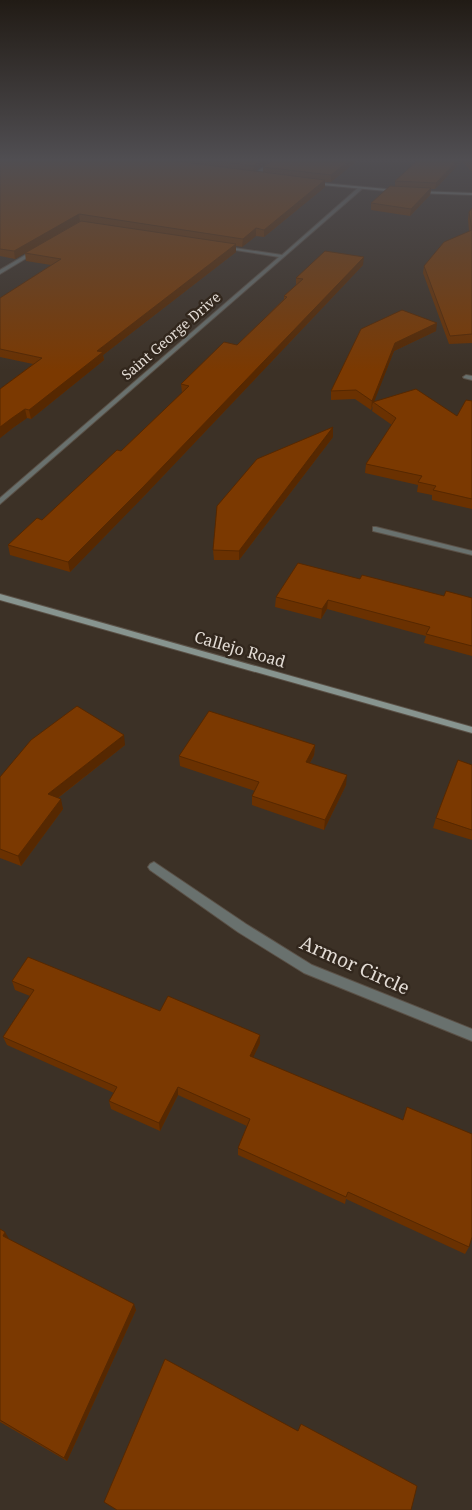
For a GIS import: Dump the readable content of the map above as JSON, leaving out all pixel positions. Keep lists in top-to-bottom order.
{
  "streets": {
    "street": ["Saint George Drive", "Callejo Road", "Armor Circle"]
  }
}
